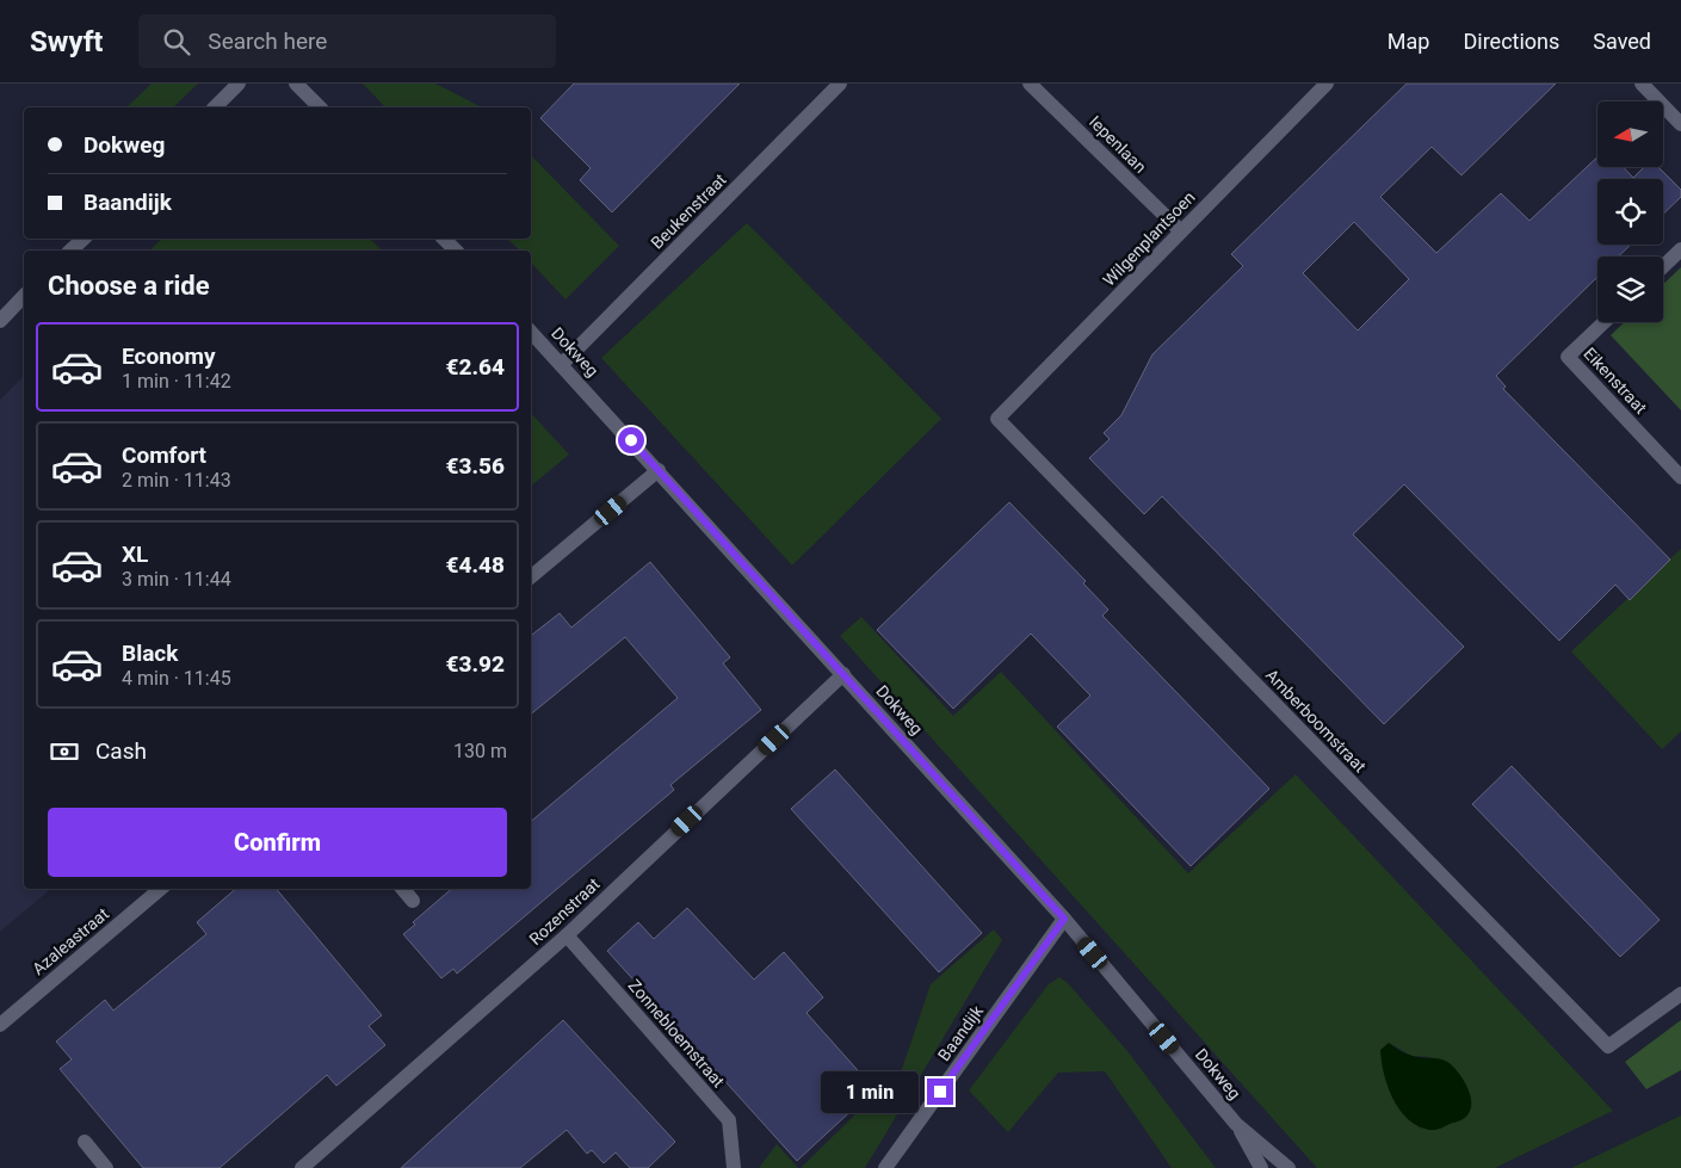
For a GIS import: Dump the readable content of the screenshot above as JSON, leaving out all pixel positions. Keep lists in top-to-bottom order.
{
  "streets": {
    "street": [
      "Iepenlaan",
      "Beukenstraat",
      "Wilgenplantsoen",
      "Dokweg",
      "Eikenstraat",
      "Amberboomstraat",
      "Rozenstraat",
      "Azaleastraat",
      "Zonnebloemstraat",
      "Baandijk"
    ]
  },
  "crossings": [
    ["Iepenlaan", "Wilgenplantsoen"],
    ["Beukenstraat", "Dokweg"],
    ["Wilgenplantsoen", "Amberboomstraat"],
    ["Dokweg", "Rozenstraat"],
    ["Dokweg", "Baandijk"],
    ["Rozenstraat", "Zonnebloemstraat"]
  ],
  "north": "left",
  "page": {
    "header": "Swyft",
    "search": "Search here",
    "nav": ["Map", "Directions", "Saved"],
    "banner": ["Dokweg", "Baandijk"],
    "heading": "Choose a ride",
    "list": [
      {
        "name": "Economy",
        "note": "1 min · 11:42",
        "value": "€2.64"
      },
      {
        "name": "Comfort",
        "note": "2 min · 11:43",
        "value": "€3.56"
      },
      {
        "name": "XL",
        "note": "3 min · 11:44",
        "value": "€4.48"
      },
      {
        "name": "Black",
        "note": "4 min · 11:45",
        "value": "€3.92"
      }
    ],
    "pay": ["Cash", "130 m"],
    "buttons": "Confirm",
    "bubble": "1 min"
  }
}
